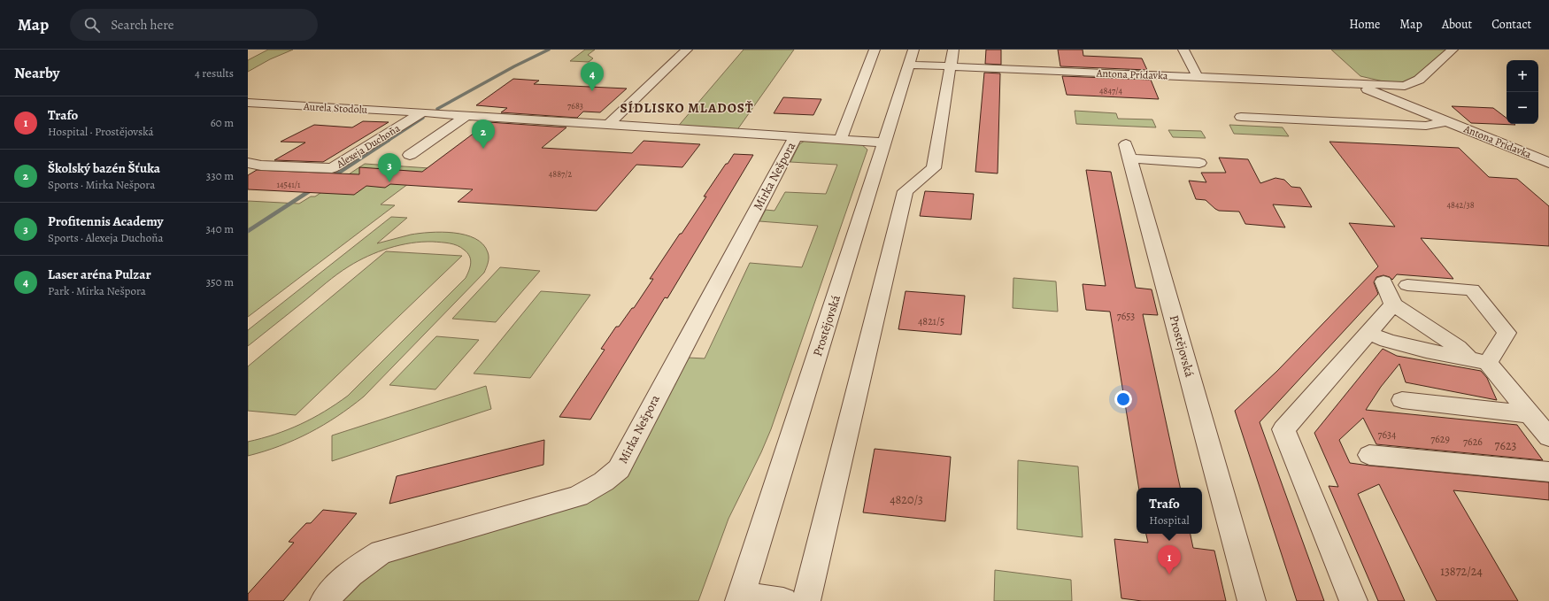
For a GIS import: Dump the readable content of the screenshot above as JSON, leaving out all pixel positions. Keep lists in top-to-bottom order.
{
  "streets": {
    "street": [
      "Antona Prídavka",
      "Aurela Stodolu",
      "Alexeja Duchoňa",
      "Mirka Nešpora",
      "Prostějovská"
    ]
  },
  "crossings": [
    ["Antona Prídavka", "Prostějovská"],
    ["Aurela Stodolu", "Alexeja Duchoňa"],
    ["Aurela Stodolu", "Mirka Nešpora"],
    ["Alexeja Duchoňa", "Mirka Nešpora"],
    ["Mirka Nešpora", "Prostějovská"]
  ],
  "districts": ["SÍDLISKO MLADOSŤ"],
  "house_numbers": [
    "4847/4",
    "7683",
    "4887/2",
    "14541/1",
    "4842/38",
    "7653",
    "4821/5",
    "7634",
    "7629",
    "7626",
    "7623",
    "4820/3",
    "13872/24"
  ],
  "page": {
    "header": "Map",
    "search": "Search here",
    "nav": [
      "Home",
      "Map",
      "About",
      "Contact"
    ],
    "heading": ["Nearby", "4 results"],
    "map_buttons": ["+", "−"],
    "pins": [
      "4",
      "2",
      "3",
      "1"
    ],
    "list": [
      {
        "mark": "1",
        "name": "Trafo",
        "note": "Hospital · Prostějovská",
        "value": "60 m"
      },
      {
        "mark": "2",
        "name": "Školský bazén Šťuka",
        "note": "Sports · Mirka Nešpora",
        "value": "330 m"
      },
      {
        "mark": "3",
        "name": "Profitennis Academy",
        "note": "Sports · Alexeja Duchoňa",
        "value": "340 m"
      },
      {
        "mark": "4",
        "name": "Laser aréna Pulzar",
        "note": "Park · Mirka Nešpora",
        "value": "350 m"
      }
    ],
    "popup": ["Trafo", "Hospital"]
  }
}
